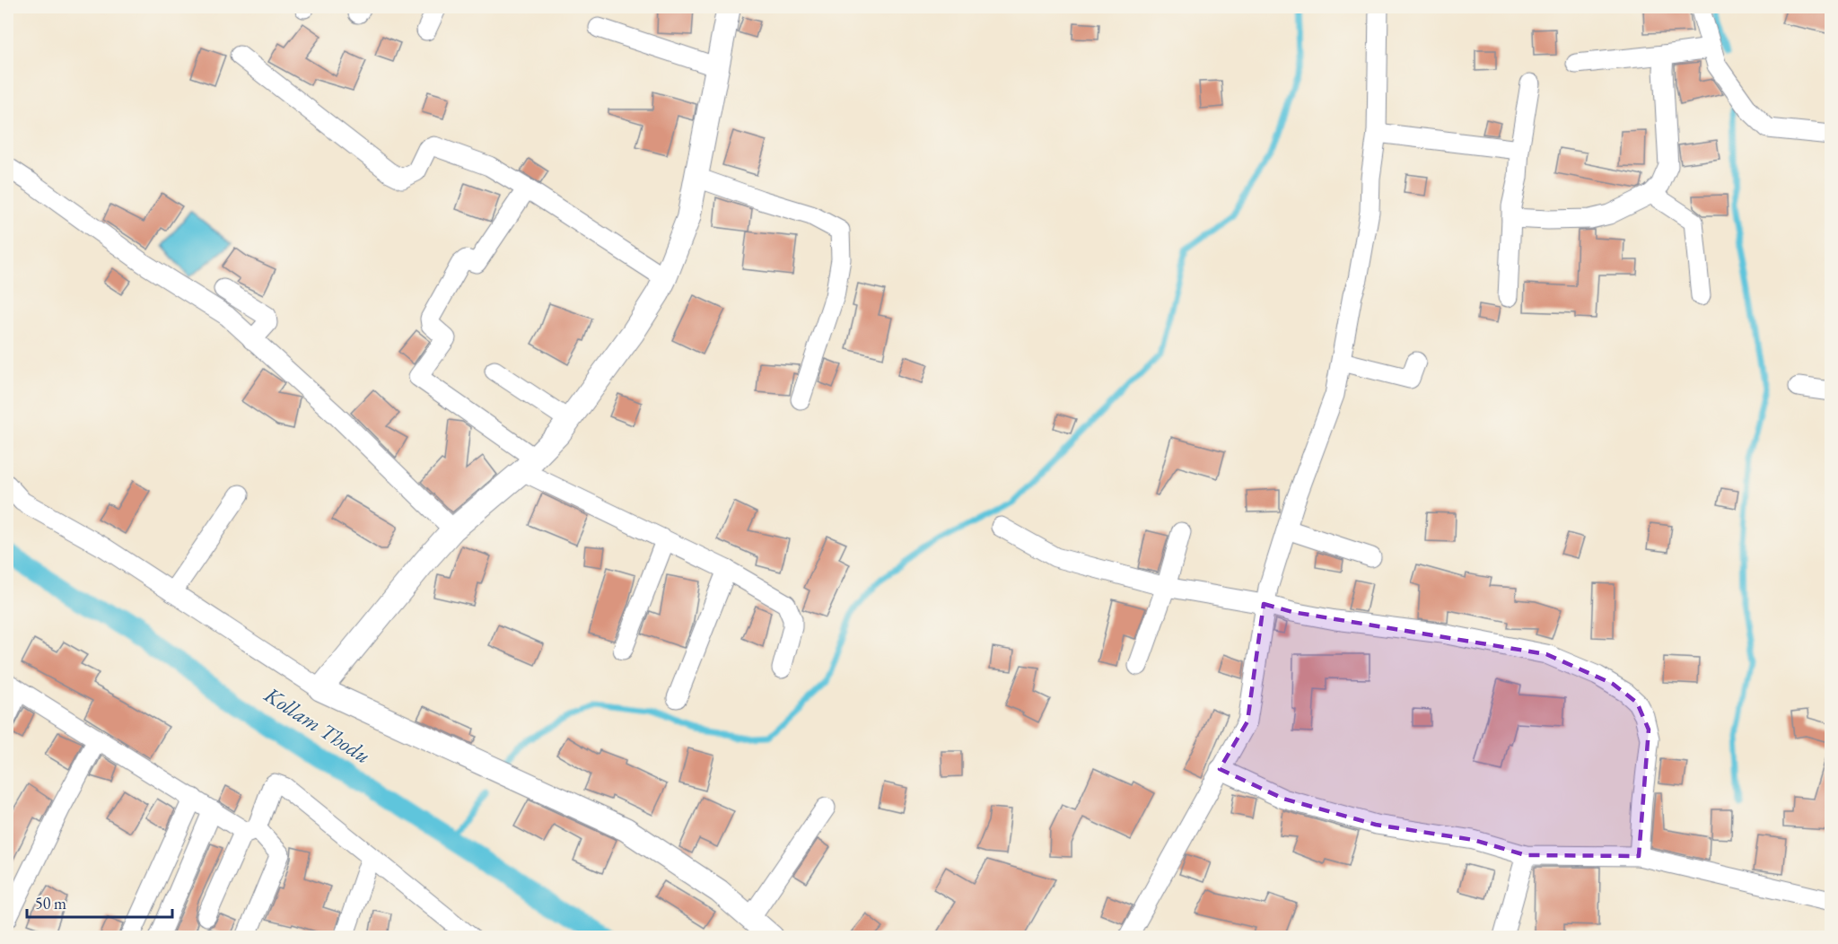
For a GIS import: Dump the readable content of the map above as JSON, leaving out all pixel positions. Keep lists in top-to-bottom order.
{
  "water": ["Kollam Thodu"],
  "scale_bar": "50 m"
}
